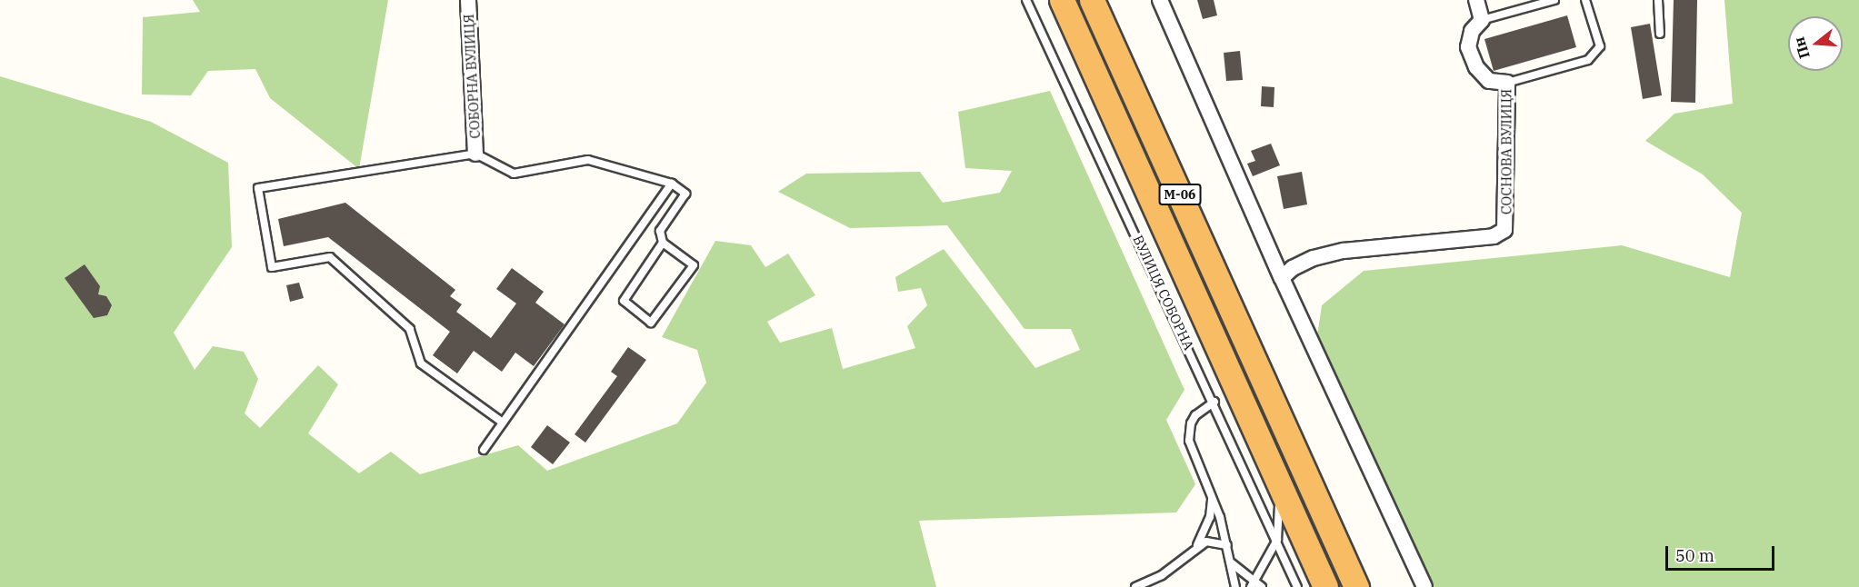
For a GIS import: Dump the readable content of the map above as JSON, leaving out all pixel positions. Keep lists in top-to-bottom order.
{
  "streets": {
    "highway": ["М-06"],
    "street": ["СОБОРНА ВУЛИЦЯ", "СОСНОВА ВУЛИЦЯ"],
    "lane": ["ВУЛИЦЯ СОБОРНА"]
  },
  "scale_bar": "50 m",
  "north": "left"
}
